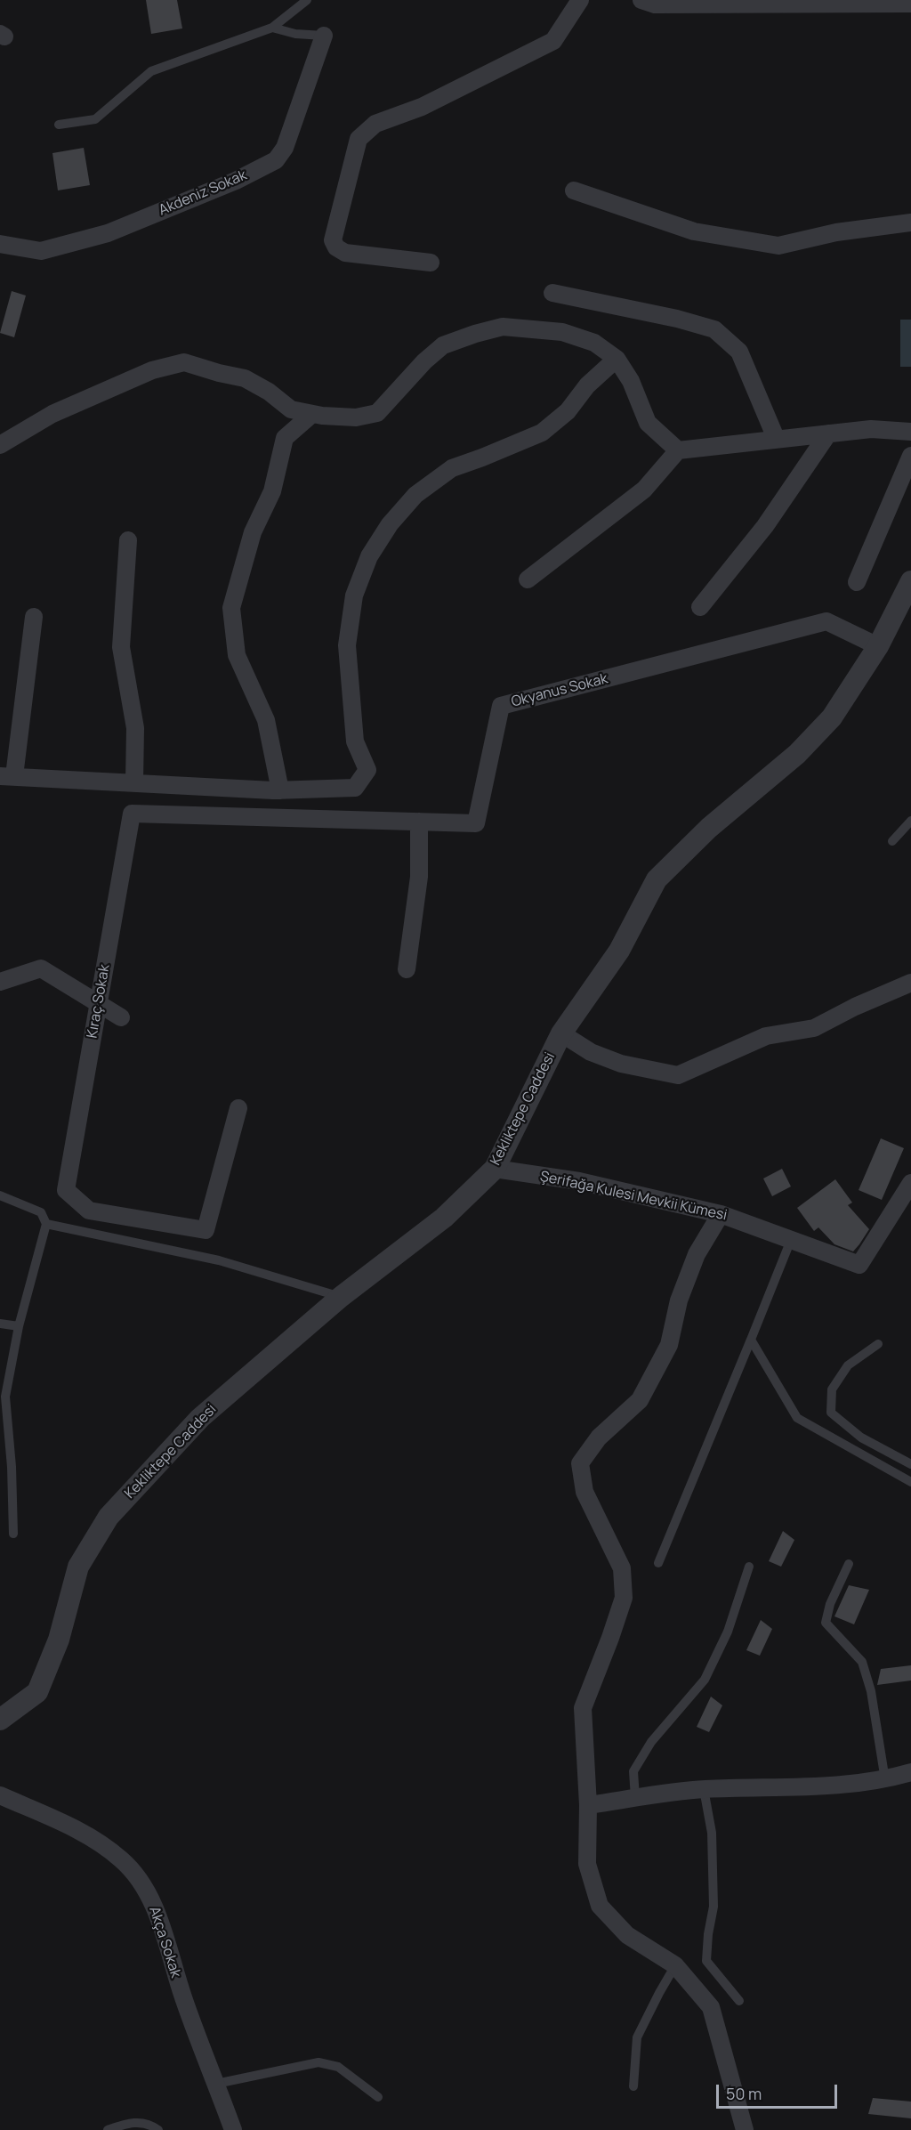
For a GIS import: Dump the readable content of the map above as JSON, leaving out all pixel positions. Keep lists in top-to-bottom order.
{
  "streets": {
    "street": [
      "Akdeniz Sokak",
      "Okyanus Sokak",
      "Kıraç Sokak",
      "Kekliktepe Caddesi",
      "Şerifağa Kulesi Mevkii Kümesi",
      "Akça Sokak"
    ]
  },
  "crossings": [
    ["Okyanus Sokak", "Kıraç Sokak"],
    ["Okyanus Sokak", "Kekliktepe Caddesi"],
    ["Kekliktepe Caddesi", "Şerifağa Kulesi Mevkii Kümesi"]
  ],
  "scale_bar": "50 m"
}
